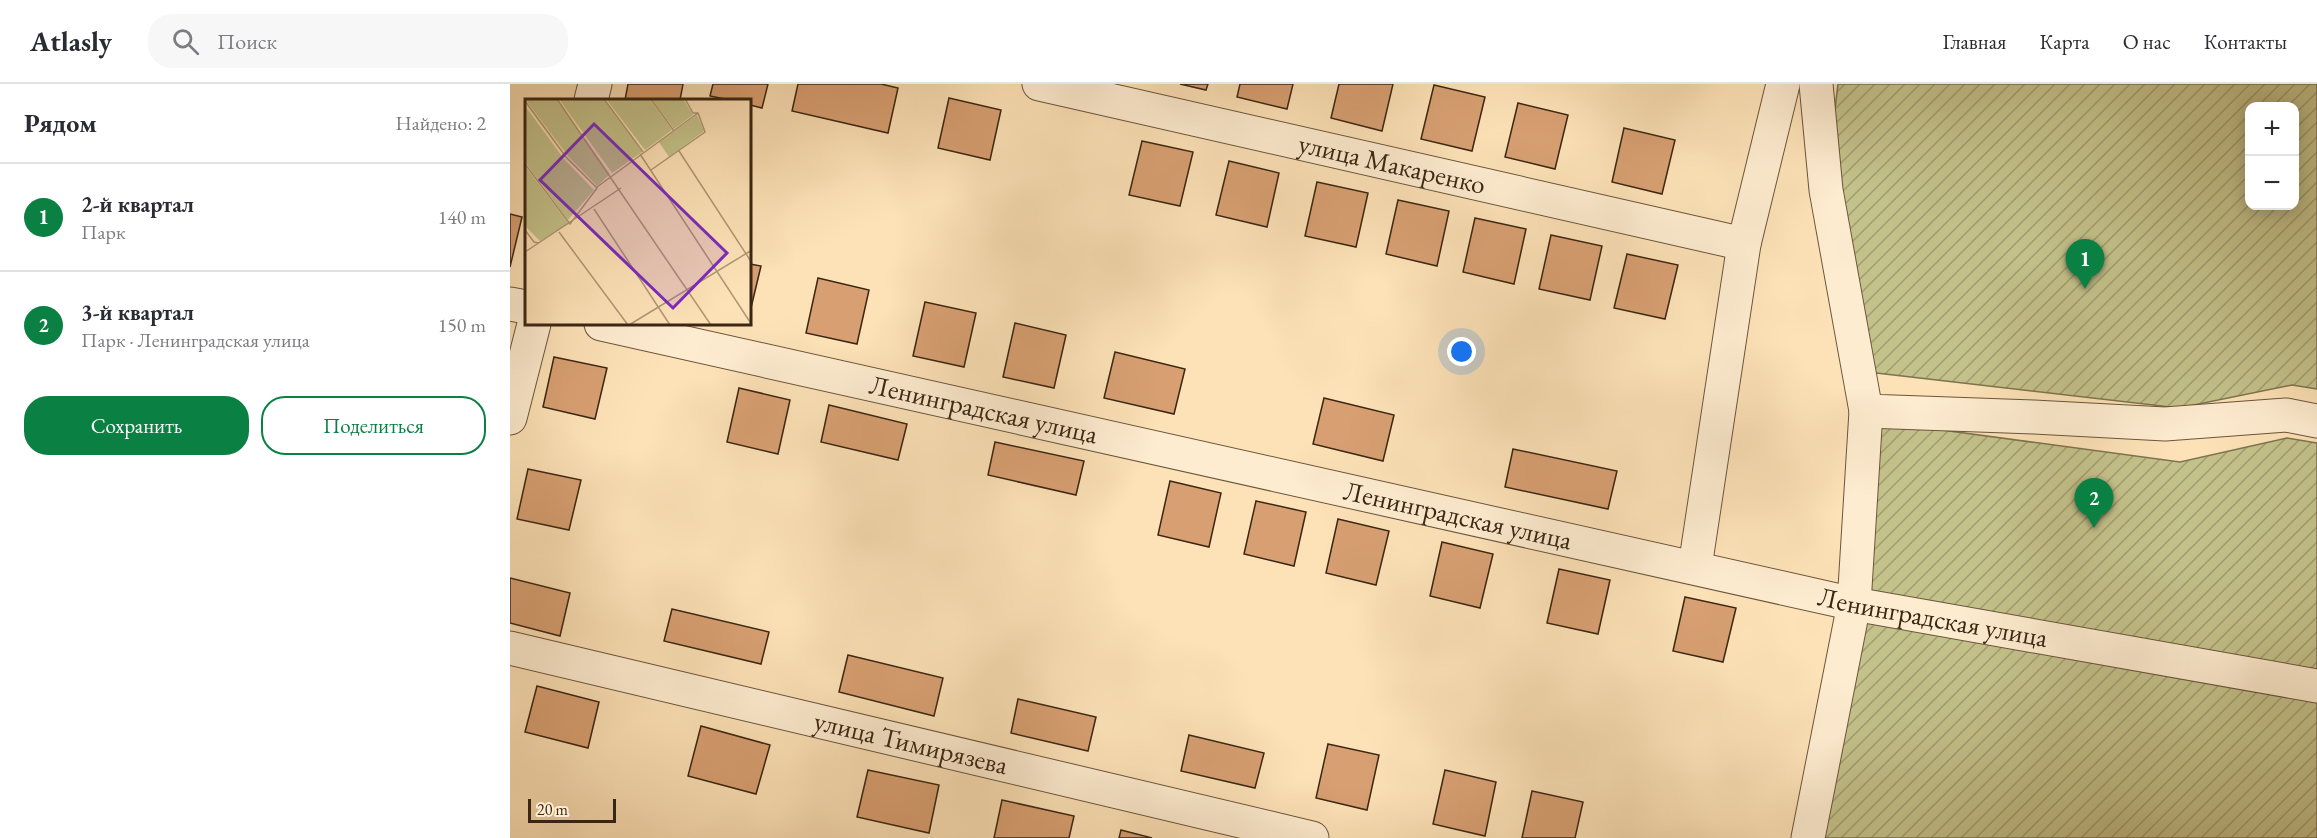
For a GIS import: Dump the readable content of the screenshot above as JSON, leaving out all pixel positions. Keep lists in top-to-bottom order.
{
  "streets": {
    "street": ["улица Макаренко", "Ленинградская улица", "улица Тимирязева"]
  },
  "scale_bar": "20 m",
  "page": {
    "header": "Atlasly",
    "search": "Поиск",
    "nav": [
      "Главная",
      "Карта",
      "О нас",
      "Контакты"
    ],
    "heading": ["Рядом", "Найдено: 2"],
    "map_buttons": ["+", "−"],
    "list": [
      {
        "mark": "1",
        "name": "2-й квартал",
        "note": "Парк",
        "value": "140 m"
      },
      {
        "mark": "2",
        "name": "3-й квартал",
        "note": "Парк · Ленинградская улица",
        "value": "150 m"
      }
    ],
    "pins": ["1", "2"],
    "buttons": ["Сохранить", "Поделиться"],
    "scale": "20 m"
  }
}
